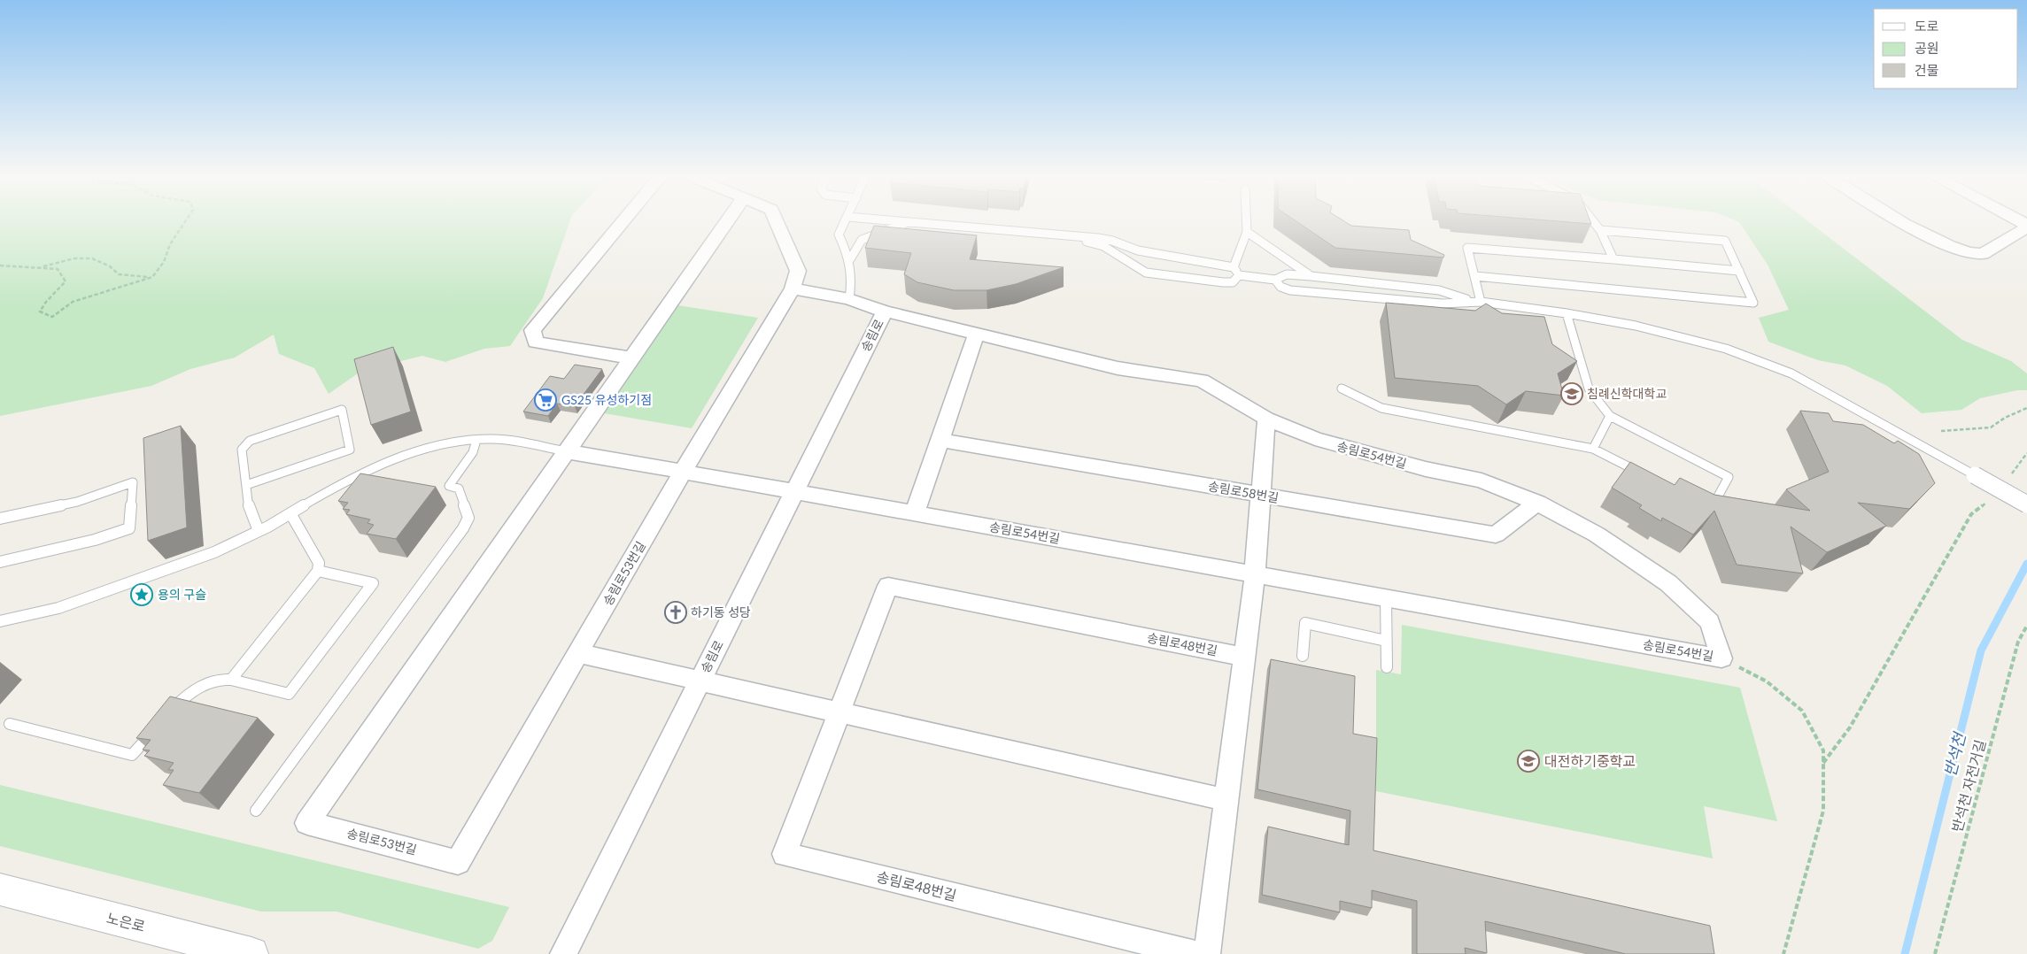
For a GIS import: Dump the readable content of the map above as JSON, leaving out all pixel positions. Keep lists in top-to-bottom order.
{
  "streets": {
    "street": [
      "송림로",
      "송림로54번길",
      "송림로58번길",
      "송림로53번길",
      "송림로48번길",
      "노은로"
    ],
    "path": ["반석천 자전거길"]
  },
  "crossings": [
    ["송림로", "송림로54번길"],
    ["송림로54번길", "송림로58번길"]
  ],
  "water": ["반석천"],
  "places": {
    "school or university": ["침례신학대학교", "대전하기중학교"],
    "supermarket": ["GS25 유성하기점"],
    "place": ["용의 구슬"],
    "church": ["하기동 성당"]
  },
  "legend": ["도로", "공원", "건물"]
}
